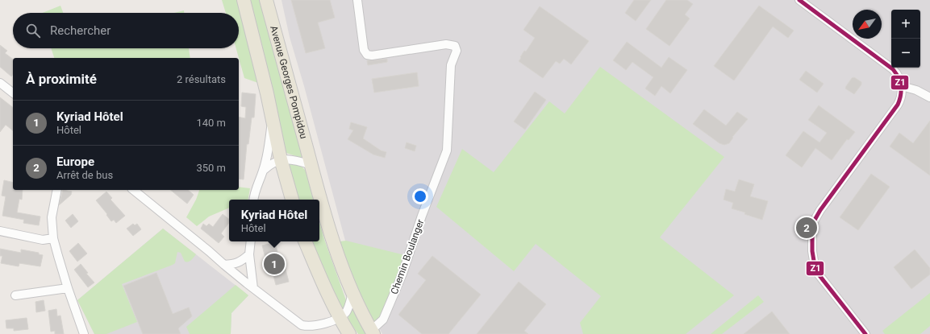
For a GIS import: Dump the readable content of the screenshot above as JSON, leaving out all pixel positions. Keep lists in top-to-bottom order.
{
  "streets": {
    "main road": ["Avenue Georges Pompidou"],
    "street": ["Chemin Boulanger"]
  },
  "crossings": [
    ["Avenue Georges Pompidou", "Chemin Boulanger"]
  ],
  "lines": ["transit line Z1"],
  "north": "bottom left",
  "page": {
    "map_buttons": ["+", "−"],
    "search": "Rechercher",
    "heading": ["À proximité", "2 résultats"],
    "list": [
      {
        "mark": "1",
        "name": "Kyriad Hôtel",
        "note": "Hôtel",
        "value": "140 m"
      },
      {
        "mark": "2",
        "name": "Europe",
        "note": "Arrêt de bus",
        "value": "350 m"
      }
    ],
    "popup": ["Kyriad Hôtel", "Hôtel"],
    "pins": ["2", "1"]
  }
}
